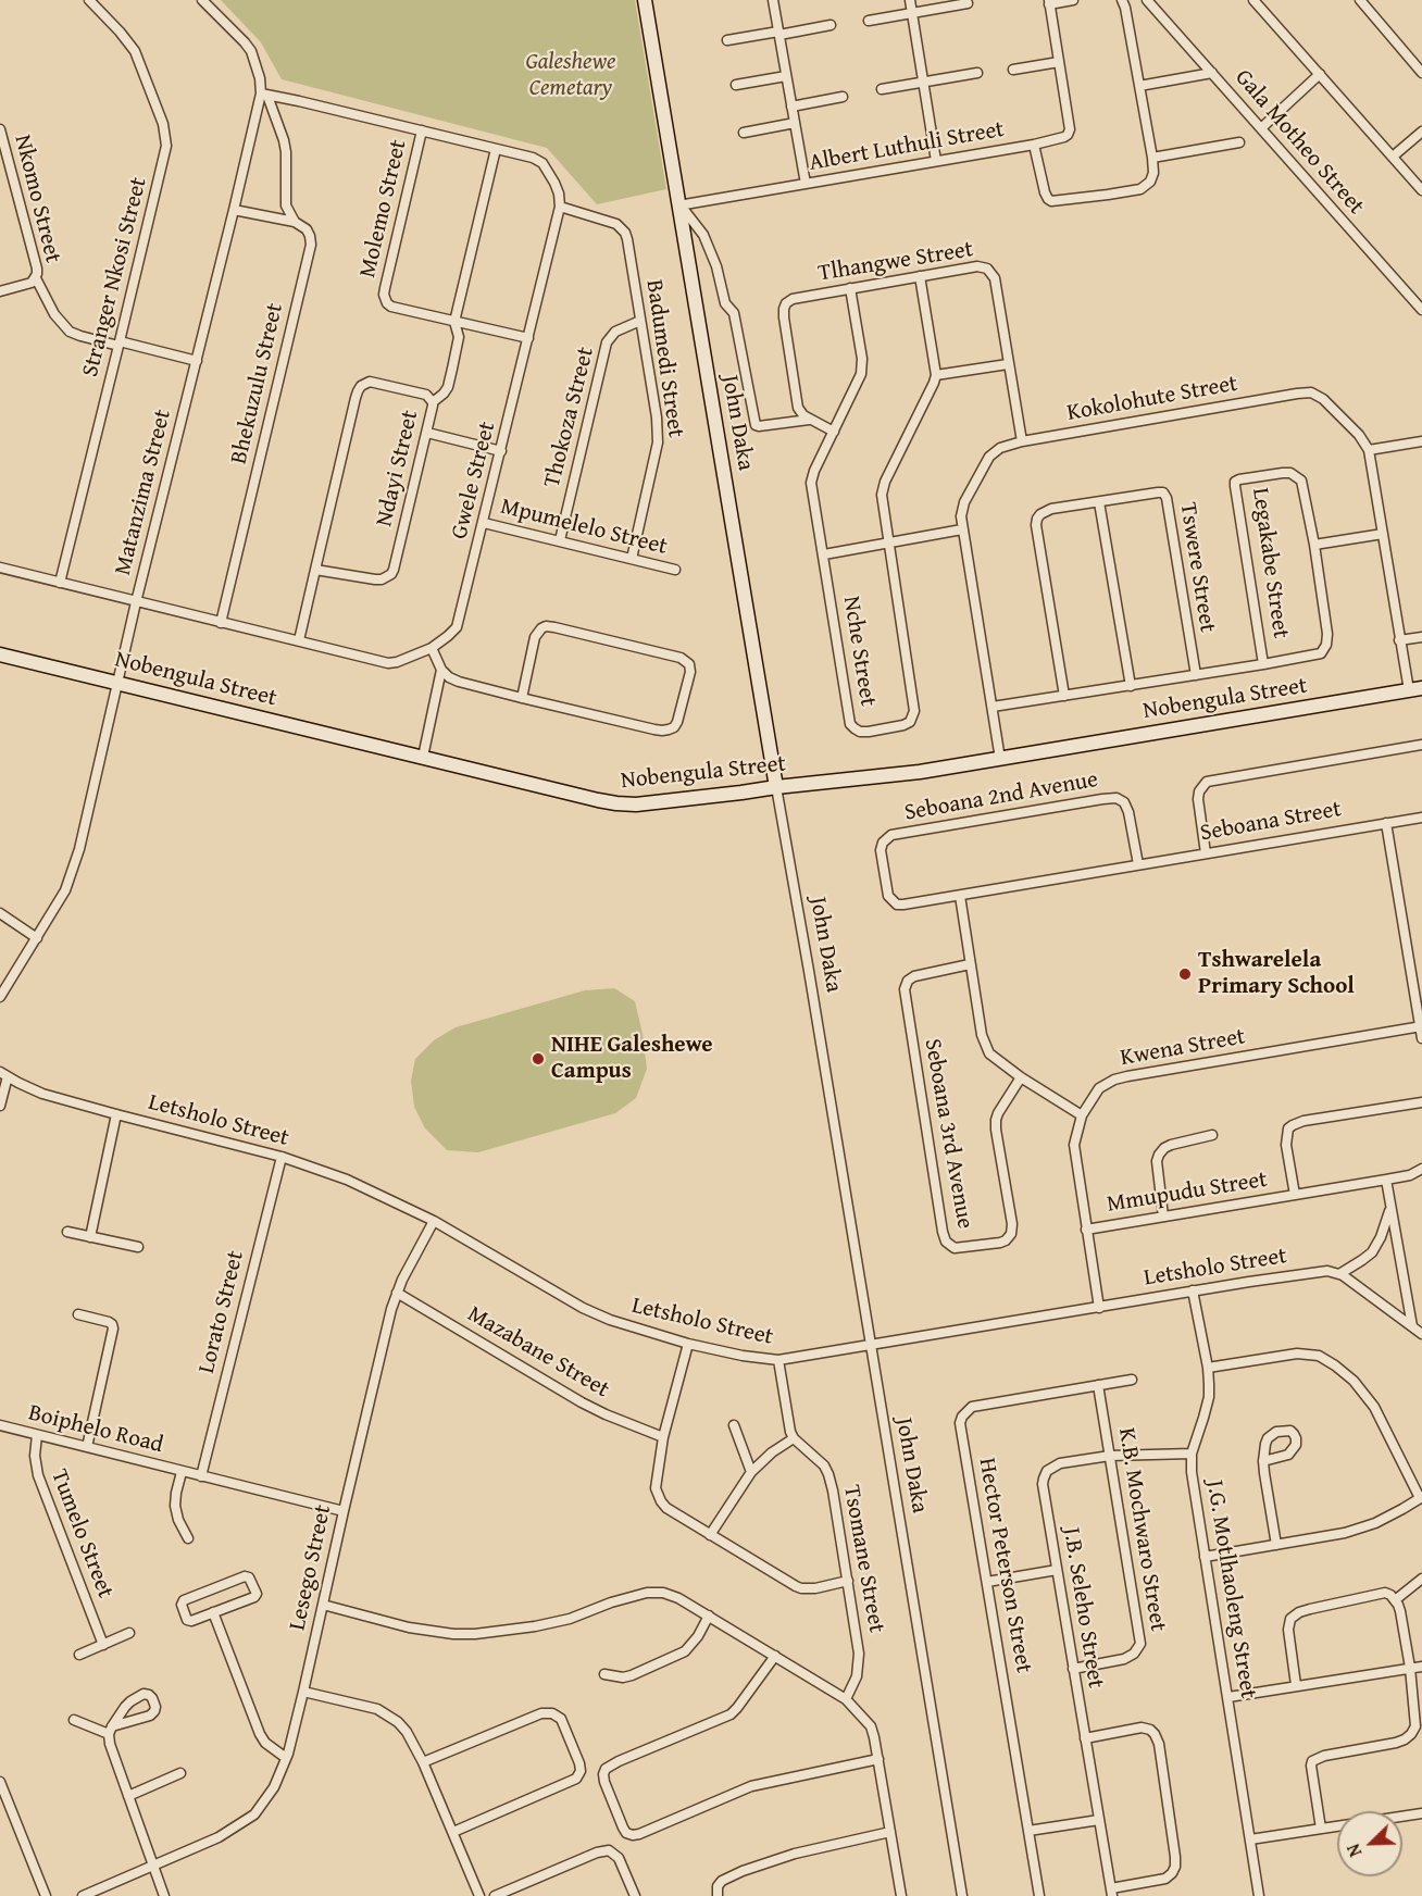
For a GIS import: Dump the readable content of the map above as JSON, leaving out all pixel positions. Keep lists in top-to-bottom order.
{
  "streets": {
    "street": [
      "Gala Motheo Street",
      "Albert Luthuli Street",
      "Nkomo Street",
      "Molemo Street",
      "Tlhangwe Street",
      "Stranger Nkosi Street",
      "Badumedi Street",
      "Bhekuzulu Street",
      "Kokolohute Street",
      "Thokoza Street",
      "John Daka",
      "Ndayi Street",
      "Gwele Street",
      "Matanzima Street",
      "Mpumelelo Street",
      "Legakabe Street",
      "Tswere Street",
      "Nche Street",
      "Nobengula Street",
      "Seboana 2nd Avenue",
      "Seboana Street",
      "Kwena Street",
      "Letsholo Street",
      "Seboana 3rd Avenue",
      "Mmupudu Street",
      "Lorato Street",
      "Mazabane Street",
      "Boiphelo Road",
      "K.B. Mochwaro Street",
      "Tumelo Street",
      "Tsomane Street",
      "Hector Peterson Street",
      "Lesego Street",
      "J.G. Motlhaoleng Street",
      "J.B. Seleho Street"
    ]
  },
  "crossings": [
    ["Albert Luthuli Street", "John Daka"],
    ["Molemo Street", "Gwele Street"],
    ["Tlhangwe Street", "Kokolohute Street"],
    ["Tlhangwe Street", "Nche Street"],
    ["Stranger Nkosi Street", "Gwele Street"],
    ["Badumedi Street", "Thokoza Street"],
    ["Badumedi Street", "Gwele Street"],
    ["Badumedi Street", "Mpumelelo Street"],
    ["Bhekuzulu Street", "Gwele Street"],
    ["Bhekuzulu Street", "Matanzima Street"],
    ["Kokolohute Street", "Legakabe Street"],
    ["Kokolohute Street", "Nobengula Street"],
    ["Thokoza Street", "Mpumelelo Street"],
    ["John Daka", "Nobengula Street"],
    ["John Daka", "Letsholo Street"],
    ["Ndayi Street", "Gwele Street"],
    ["Gwele Street", "Matanzima Street"],
    ["Gwele Street", "Mpumelelo Street"],
    ["Matanzima Street", "Nobengula Street"],
    ["Legakabe Street", "Tswere Street"],
    ["Seboana 2nd Avenue", "Seboana Street"],
    ["Kwena Street", "Letsholo Street"],
    ["Kwena Street", "Mmupudu Street"],
    ["Letsholo Street", "Lorato Street"],
    ["Letsholo Street", "Lesego Street"],
    ["Letsholo Street", "J.G. Motlhaoleng Street"],
    ["Lorato Street", "Boiphelo Road"],
    ["Mazabane Street", "Lesego Street"],
    ["Boiphelo Road", "Tumelo Street"],
    ["Boiphelo Road", "Lesego Street"],
    ["K.B. Mochwaro Street", "Hector Peterson Street"],
    ["K.B. Mochwaro Street", "J.B. Seleho Street"],
    ["J.G. Motlhaoleng Street", "J.B. Seleho Street"]
  ],
  "parks": ["Galeshewe Cemetary"],
  "places": ["Tshwarelela Primary School", "NIHE Galeshewe Campus"],
  "north": "bottom left"
}
